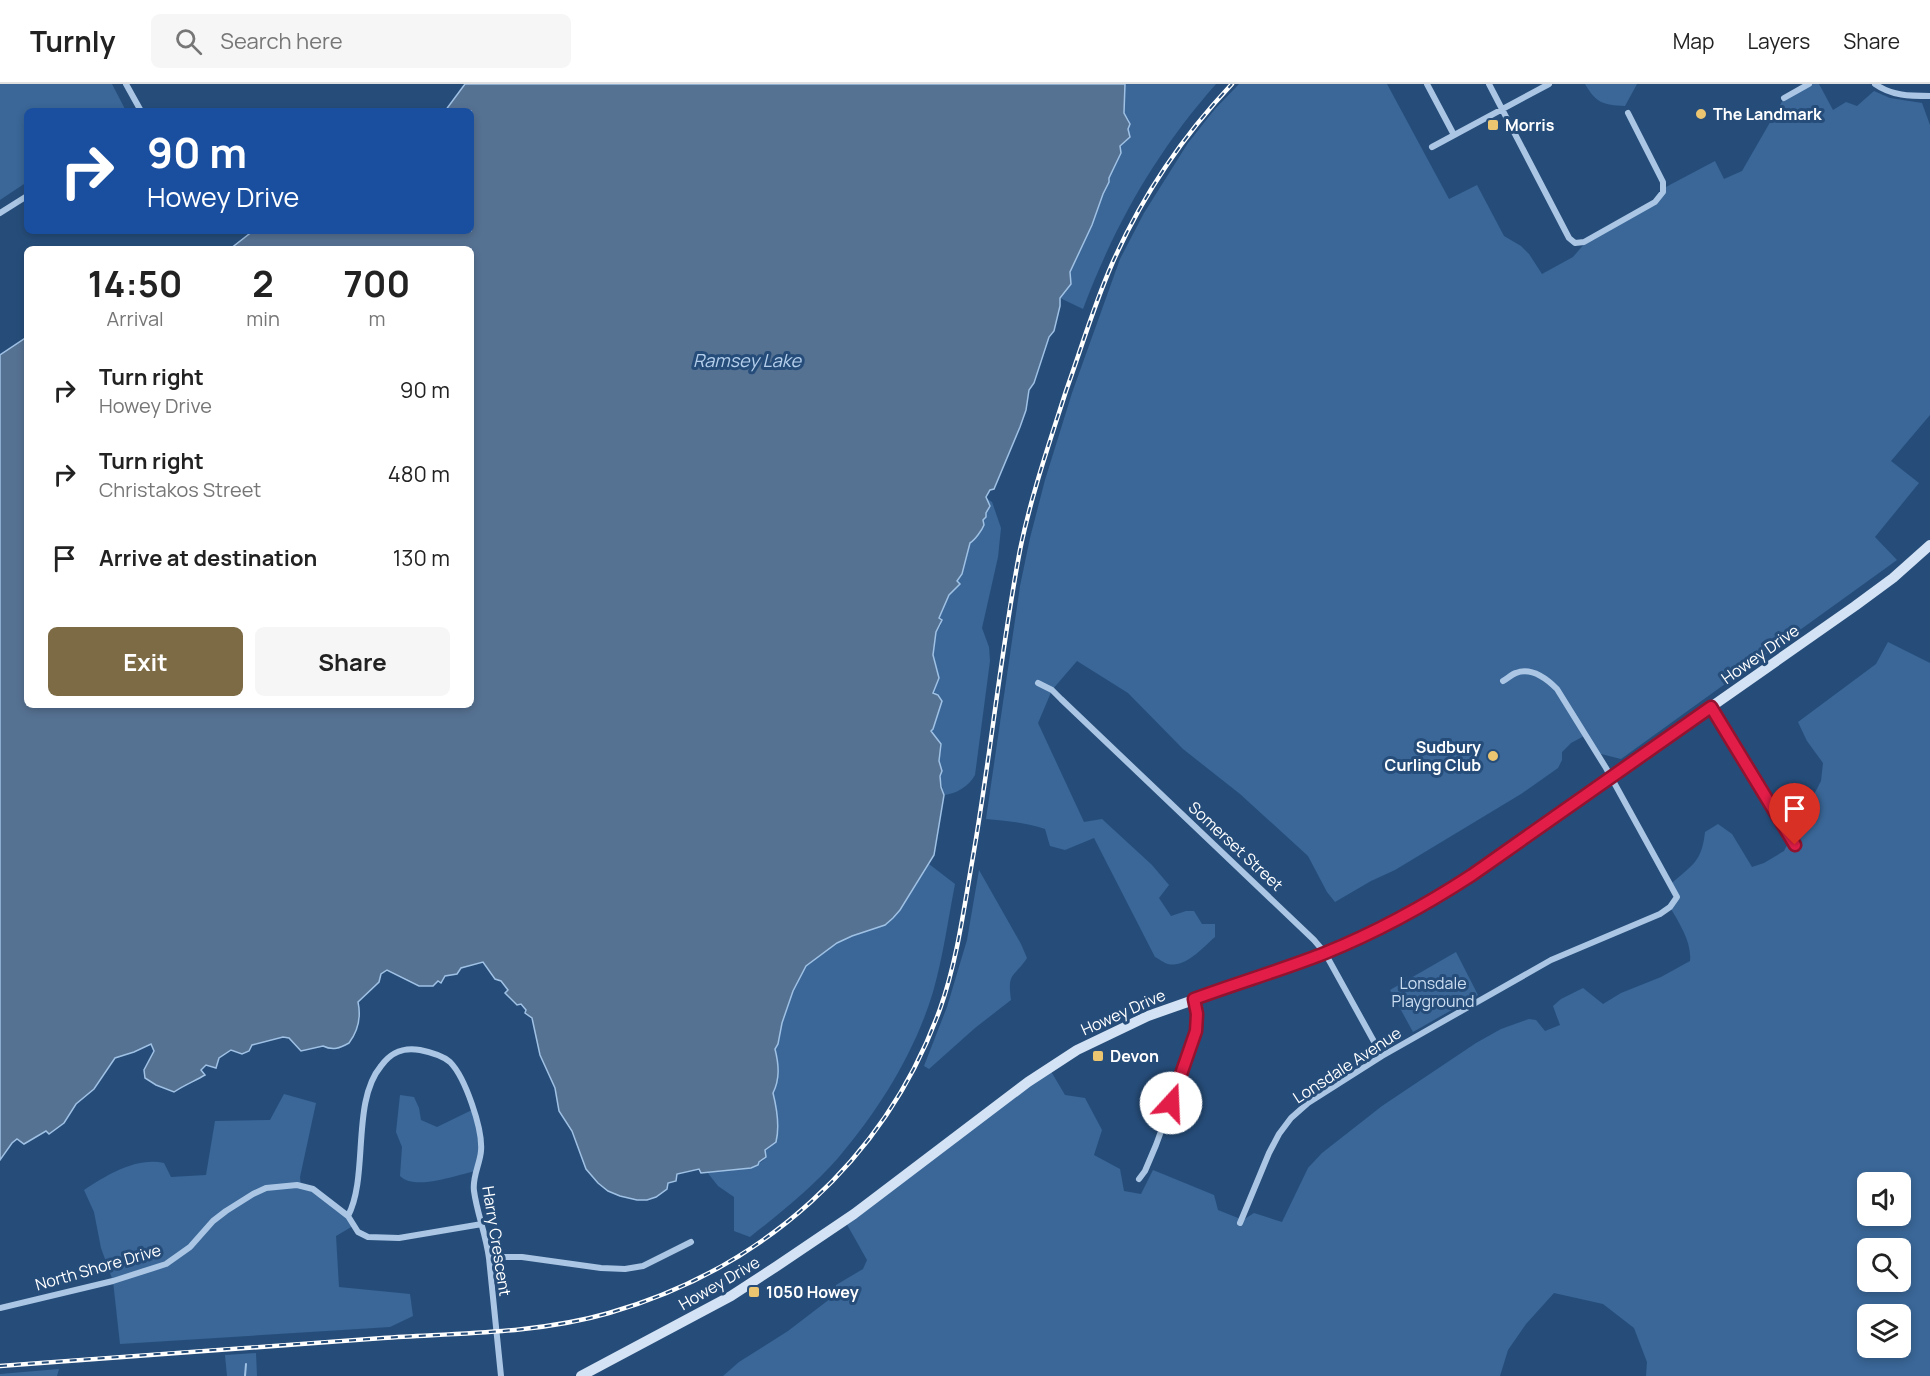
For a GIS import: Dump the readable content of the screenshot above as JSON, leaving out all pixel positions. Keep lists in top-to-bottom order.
{
  "streets": {
    "main road": ["Howey Drive"],
    "street": [
      "Somerset Street",
      "Lonsdale Avenue",
      "Harry Crescent",
      "North Shore Drive"
    ]
  },
  "crossings": [
    ["Howey Drive", "Somerset Street"],
    ["Howey Drive", "Lonsdale Avenue"],
    ["Somerset Street", "Lonsdale Avenue"],
    ["Harry Crescent", "North Shore Drive"]
  ],
  "water": ["Ramsey Lake"],
  "parks": ["Lonsdale Playground"],
  "places": {
    "other": ["The Landmark", "Sudbury Curling Club"],
    "transit": ["Morris", "Devon", "1050 Howey"]
  },
  "page": {
    "header": "Turnly",
    "search": "Search here",
    "nav": ["Map", "Layers", "Share"],
    "turn": ["90 m", "Howey Drive"],
    "eta": [
      "14:50",
      "Arrival",
      "2",
      "min",
      "700",
      "m"
    ],
    "list": [
      {
        "name": "Turn right",
        "note": "Howey Drive",
        "value": "90 m"
      },
      {
        "name": "Turn right",
        "note": "Christakos Street",
        "value": "480 m"
      },
      {
        "name": "Arrive at destination",
        "value": "130 m"
      }
    ],
    "buttons": ["Exit", "Share"]
  }
}
